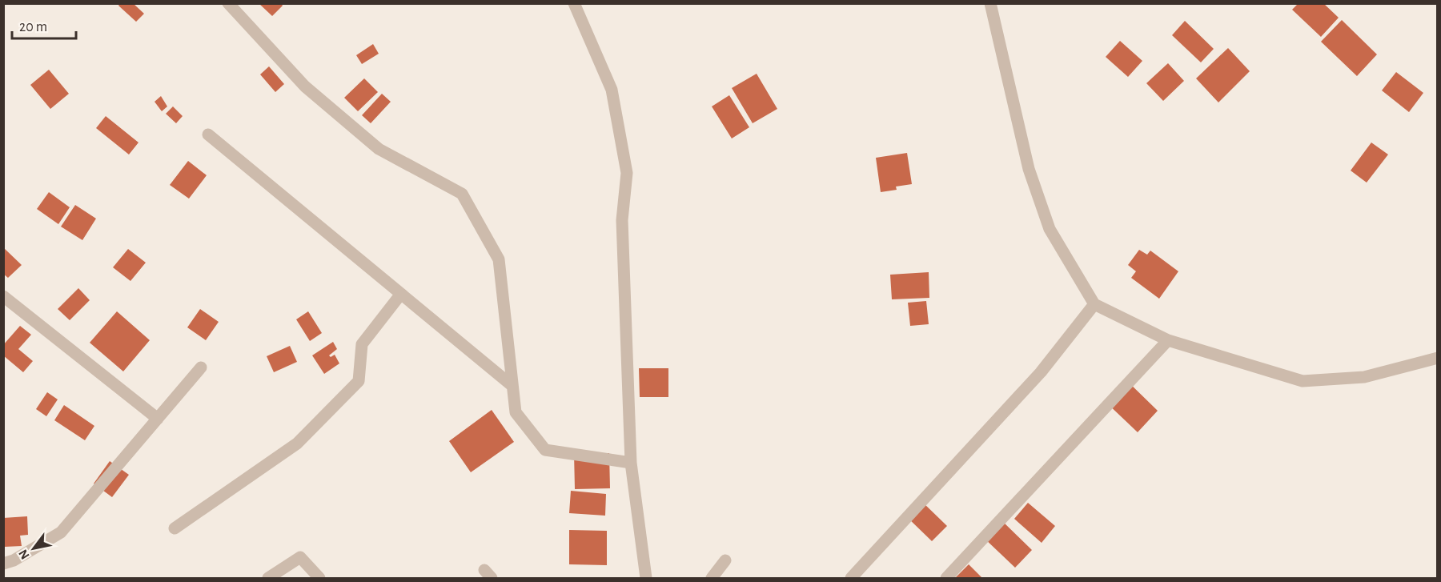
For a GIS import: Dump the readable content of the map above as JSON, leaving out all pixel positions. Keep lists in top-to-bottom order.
{
  "scale_bar": "20 m",
  "north": "bottom left"
}
